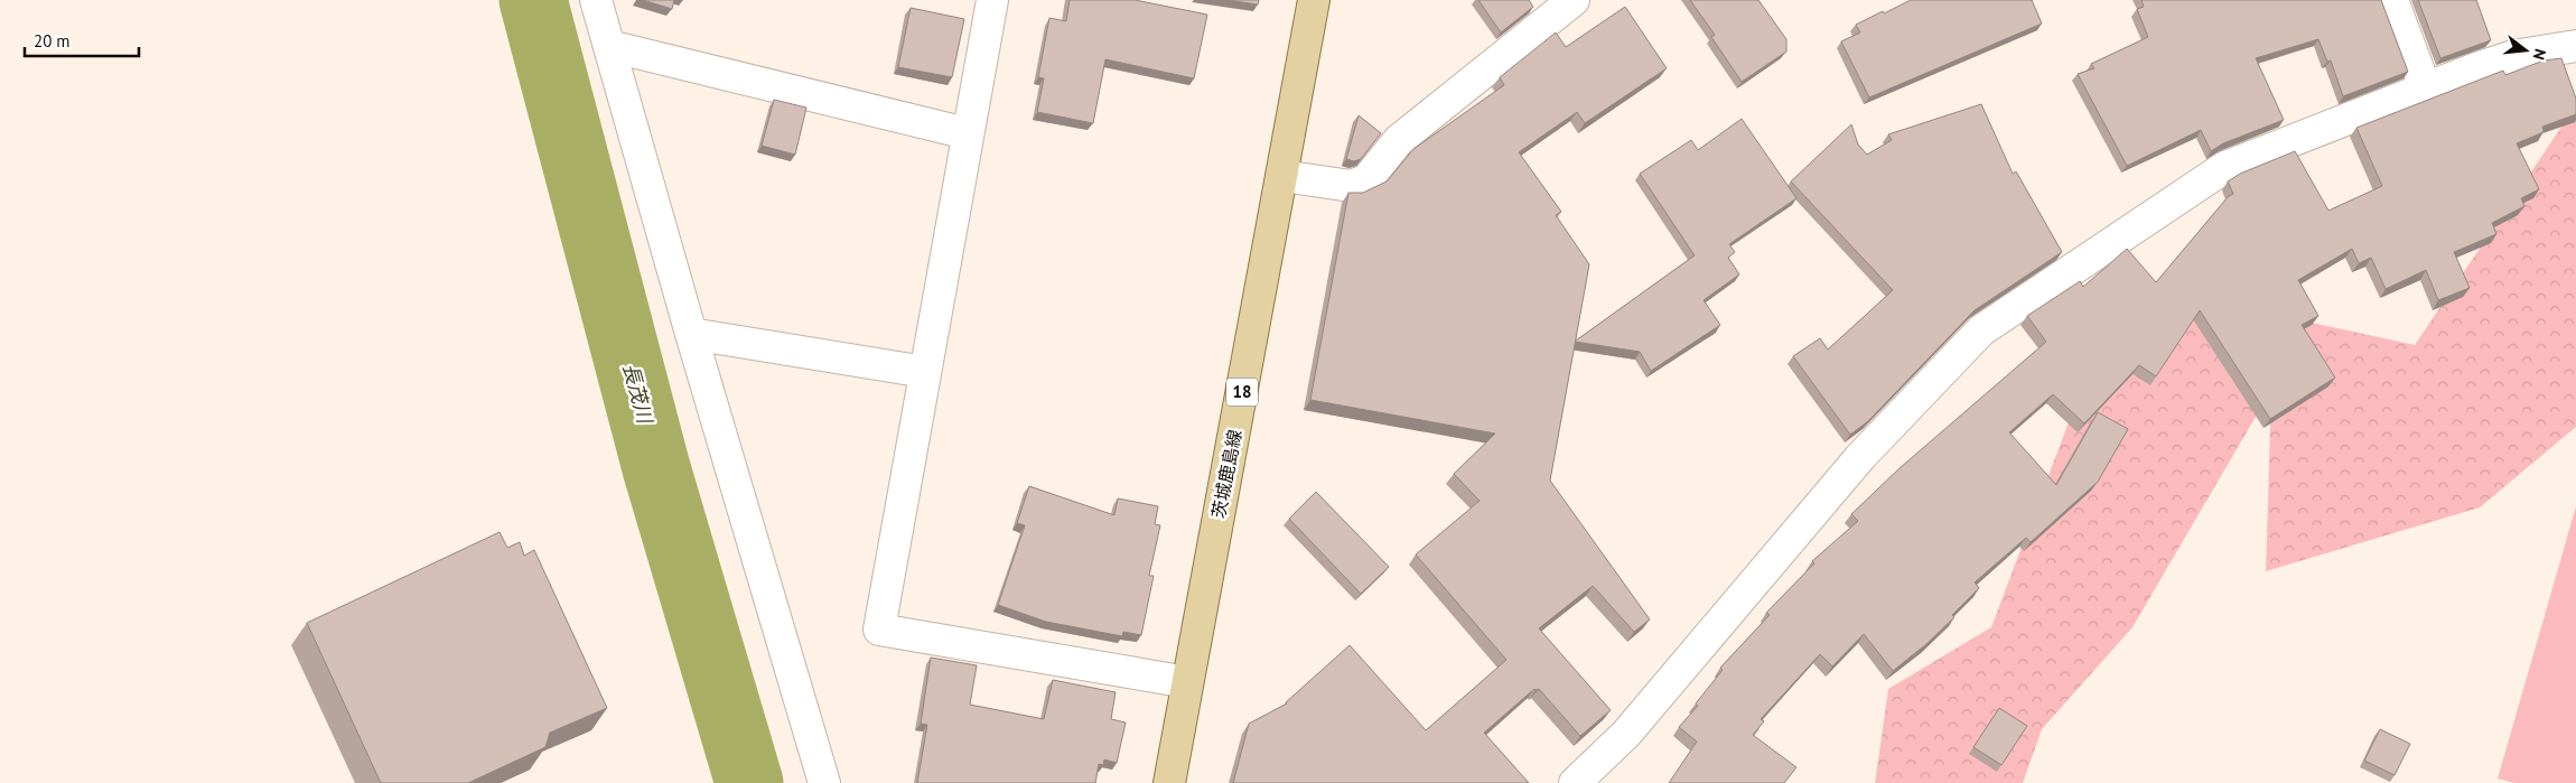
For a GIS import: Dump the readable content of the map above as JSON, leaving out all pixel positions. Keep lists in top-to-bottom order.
{
  "streets": {
    "main road": ["18", "茨城鹿島線"]
  },
  "water": ["長茂川"],
  "scale_bar": "20 m",
  "north": "right"
}
